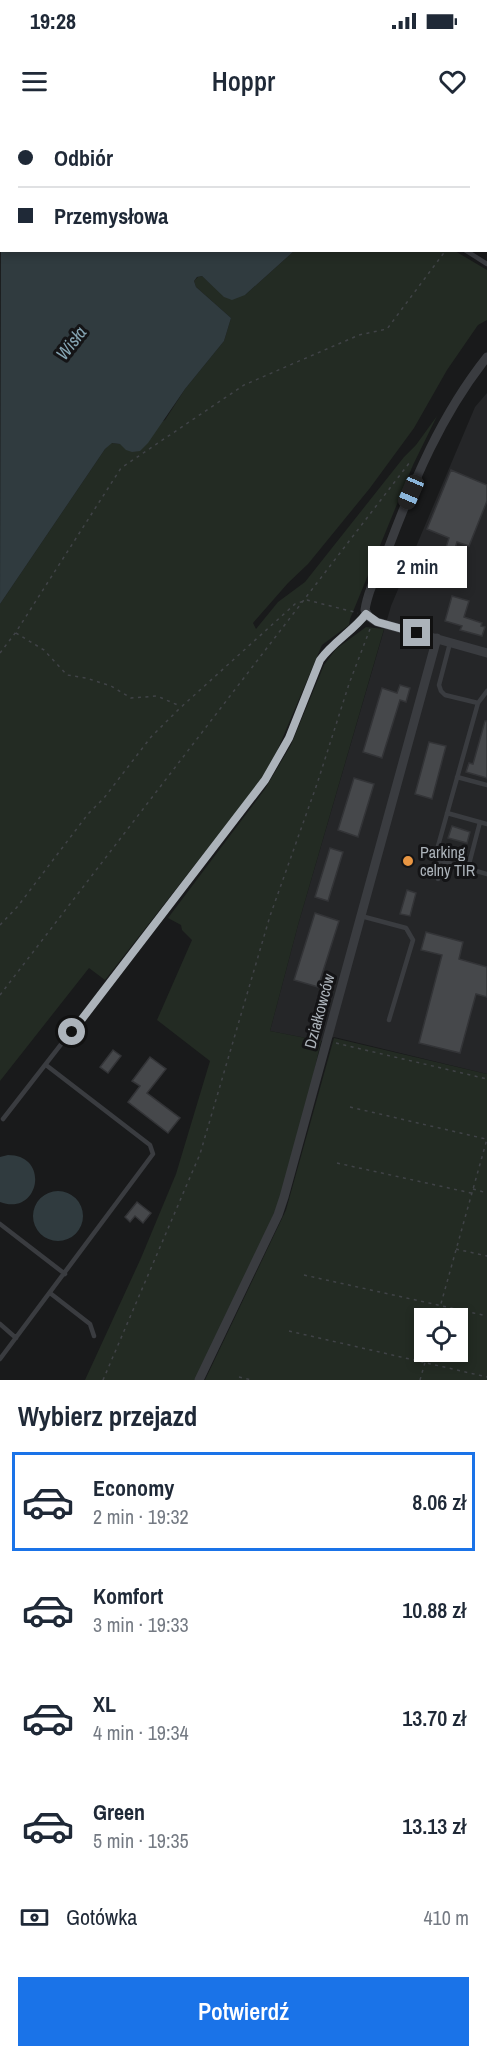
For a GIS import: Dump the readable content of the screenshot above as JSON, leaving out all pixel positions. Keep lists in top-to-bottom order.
{
  "streets": {
    "street": ["Działkowców"]
  },
  "water": ["Wisła"],
  "places": ["Parking celny TIR"],
  "page": {
    "status": "19:28",
    "header": "Hoppr",
    "banner": ["Odbiór", "Przemysłowa"],
    "bubble": "2 min",
    "heading": "Wybierz przejazd",
    "list": [
      {
        "name": "Economy",
        "note": "2 min · 19:32",
        "value": "8.06 zł"
      },
      {
        "name": "Komfort",
        "note": "3 min · 19:33",
        "value": "10.88 zł"
      },
      {
        "name": "XL",
        "note": "4 min · 19:34",
        "value": "13.70 zł"
      },
      {
        "name": "Green",
        "note": "5 min · 19:35",
        "value": "13.13 zł"
      }
    ],
    "pay": ["Gotówka", "410 m"],
    "buttons": "Potwierdź"
  }
}
